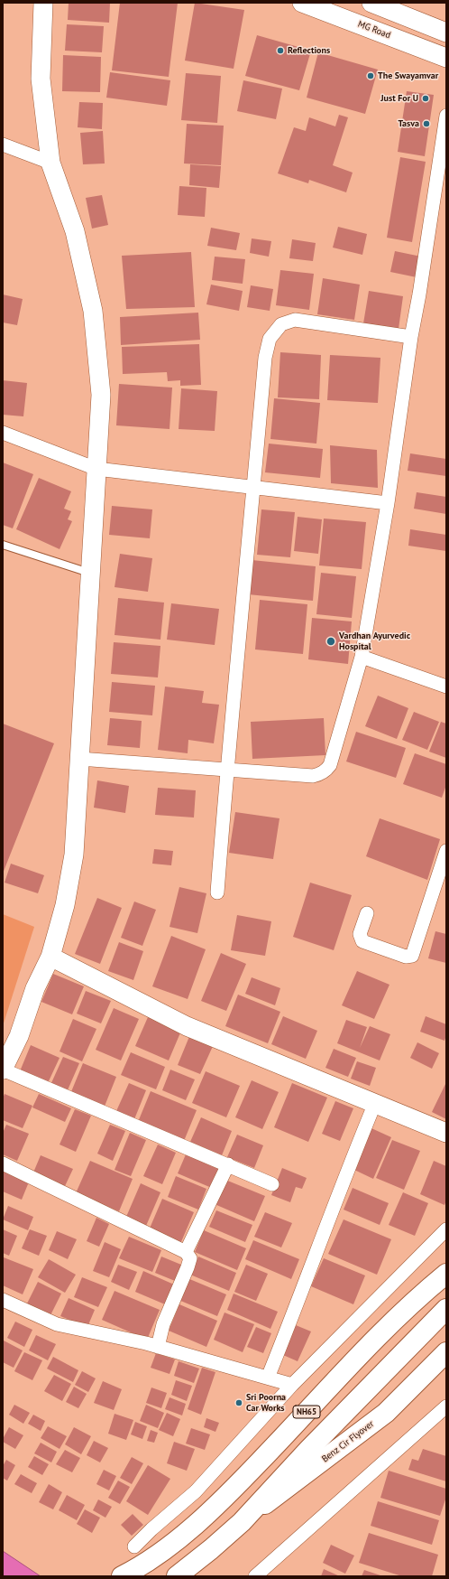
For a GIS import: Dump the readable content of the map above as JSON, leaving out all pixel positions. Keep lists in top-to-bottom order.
{
  "streets": {
    "main road": ["NH65", "Benz Cir Flyover"],
    "street": ["MG Road"]
  },
  "crossings": [
    ["NH65", "Benz Cir Flyover"]
  ],
  "places": [
    "Reflections",
    "The Swayamvar",
    "Just For U",
    "Tasva",
    "Vardhan Ayurvedic Hospital",
    "Sri Poorna Car Works"
  ]
}
